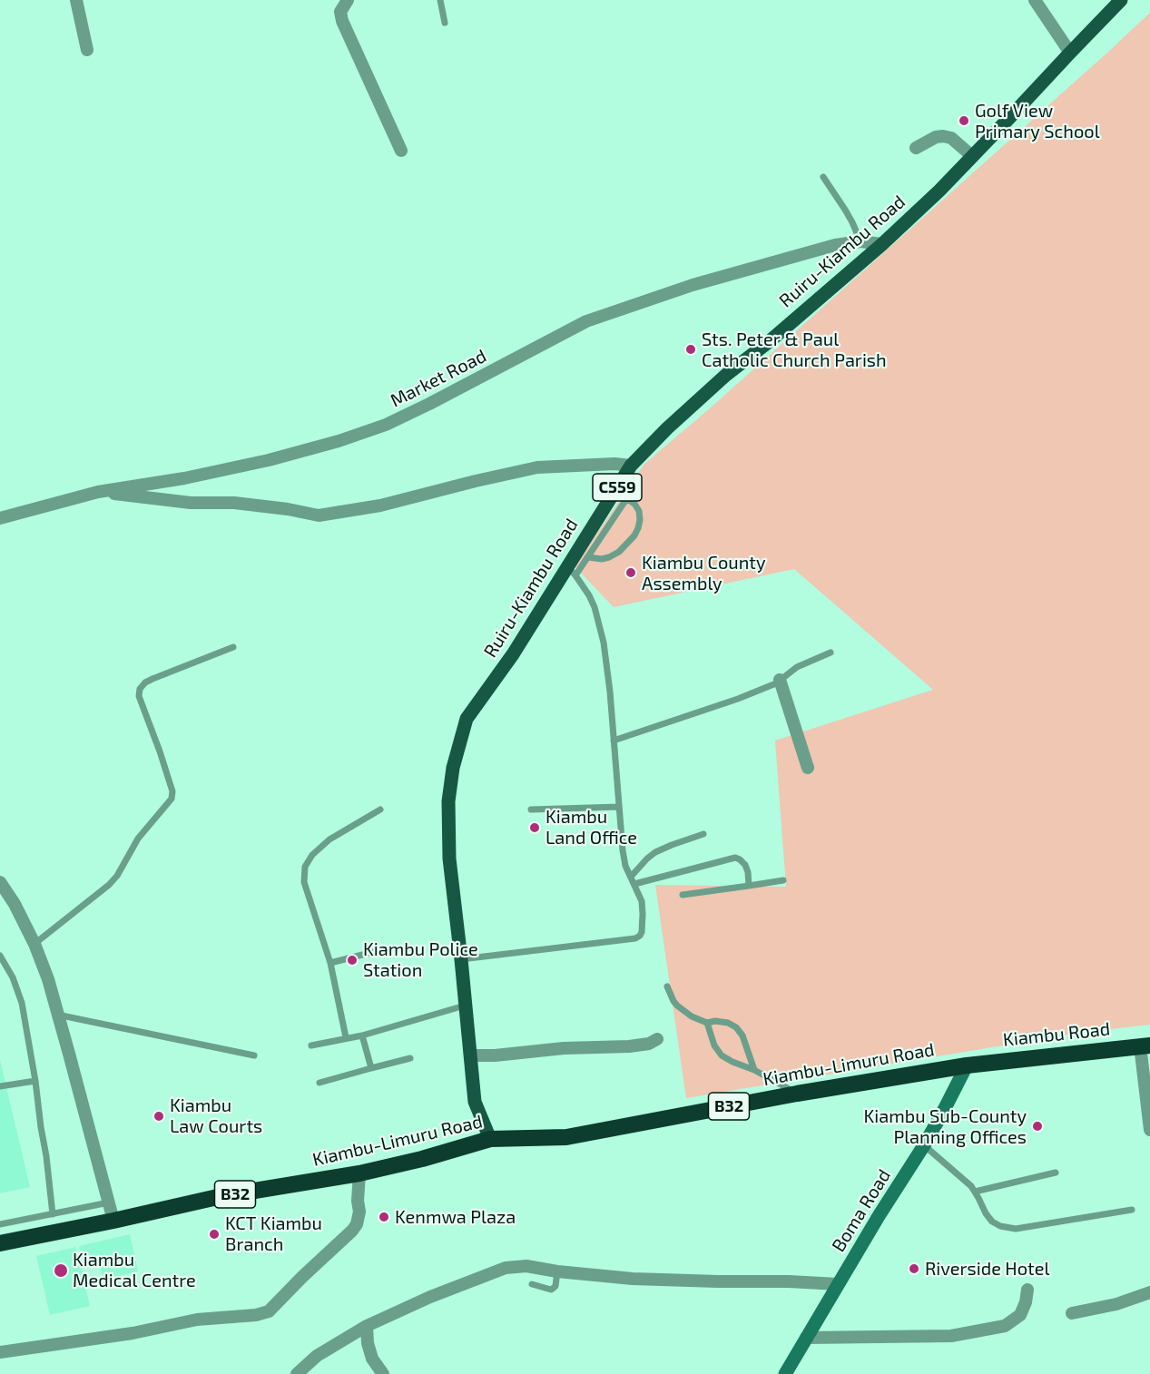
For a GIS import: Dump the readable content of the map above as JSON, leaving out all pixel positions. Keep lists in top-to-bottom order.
{
  "streets": {
    "highway": ["Kiambu Road", "Kiambu-Limuru Road", "B32"],
    "main road": ["Ruiru-Kiambu Road", "C559", "Boma Road"],
    "street": ["Market Road"]
  },
  "crossings": [
    ["Ruiru-Kiambu Road", "Market Road"],
    ["Ruiru-Kiambu Road", "Kiambu-Limuru Road"],
    ["Kiambu Road", "Kiambu-Limuru Road"],
    ["Kiambu Road", "Boma Road"],
    ["Kiambu-Limuru Road", "Boma Road"]
  ],
  "places": [
    "Golf View Primary School",
    "Sts. Peter & Paul Catholic Church Parish",
    "Kiambu County Assembly",
    "Kiambu Land Office",
    "Kiambu Police Station",
    "Kiambu Law Courts",
    "Kiambu Sub-County Planning Offices",
    "Kenmwa Plaza",
    "KCT Kiambu Branch",
    "Riverside Hotel",
    "Kiambu Medical Centre"
  ]
}
